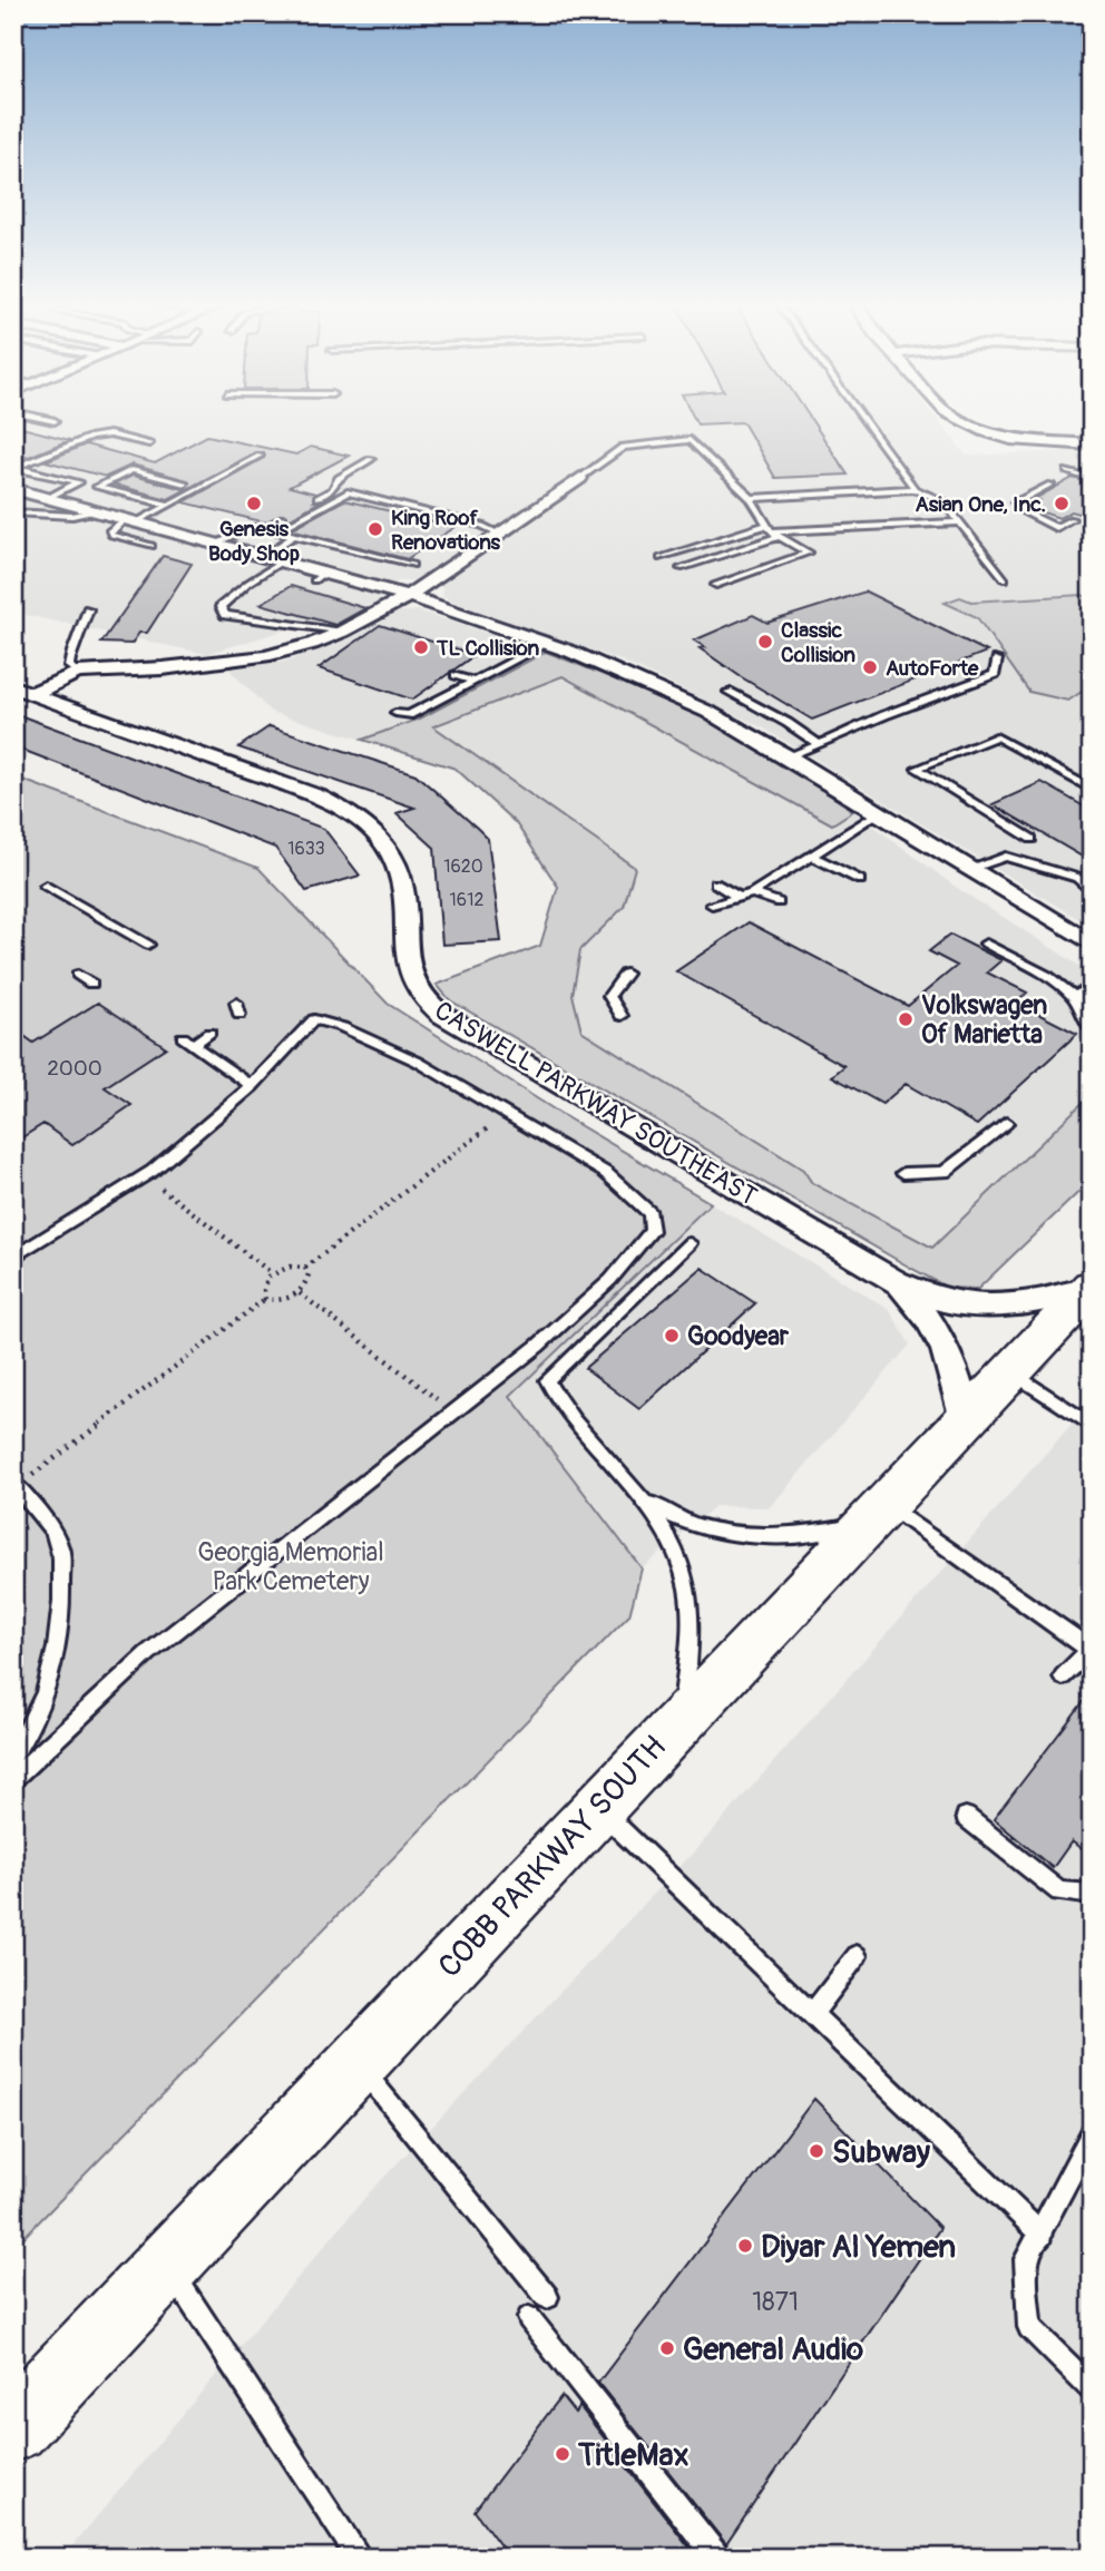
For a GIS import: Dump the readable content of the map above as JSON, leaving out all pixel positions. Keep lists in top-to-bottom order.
{
  "streets": {
    "main road": ["COBB PARKWAY SOUTH"],
    "street": ["CASWELL PARKWAY SOUTHEAST"]
  },
  "crossings": [
    ["CASWELL PARKWAY SOUTHEAST", "COBB PARKWAY SOUTH"]
  ],
  "parks": ["Georgia Memorial Park Cemetery"],
  "places": [
    "Genesis Body Shop",
    "Asian One, Inc.",
    "King Roof Renovations",
    "Classic Collision",
    "TL Collision",
    "AutoForte",
    "Volkswagen Of Marietta",
    "Goodyear",
    "Subway",
    "Diyar Al Yemen",
    "General Audio",
    "TitleMax"
  ],
  "house_numbers": [
    "1633",
    "1620",
    "1612",
    "2000",
    "1871"
  ]
}
